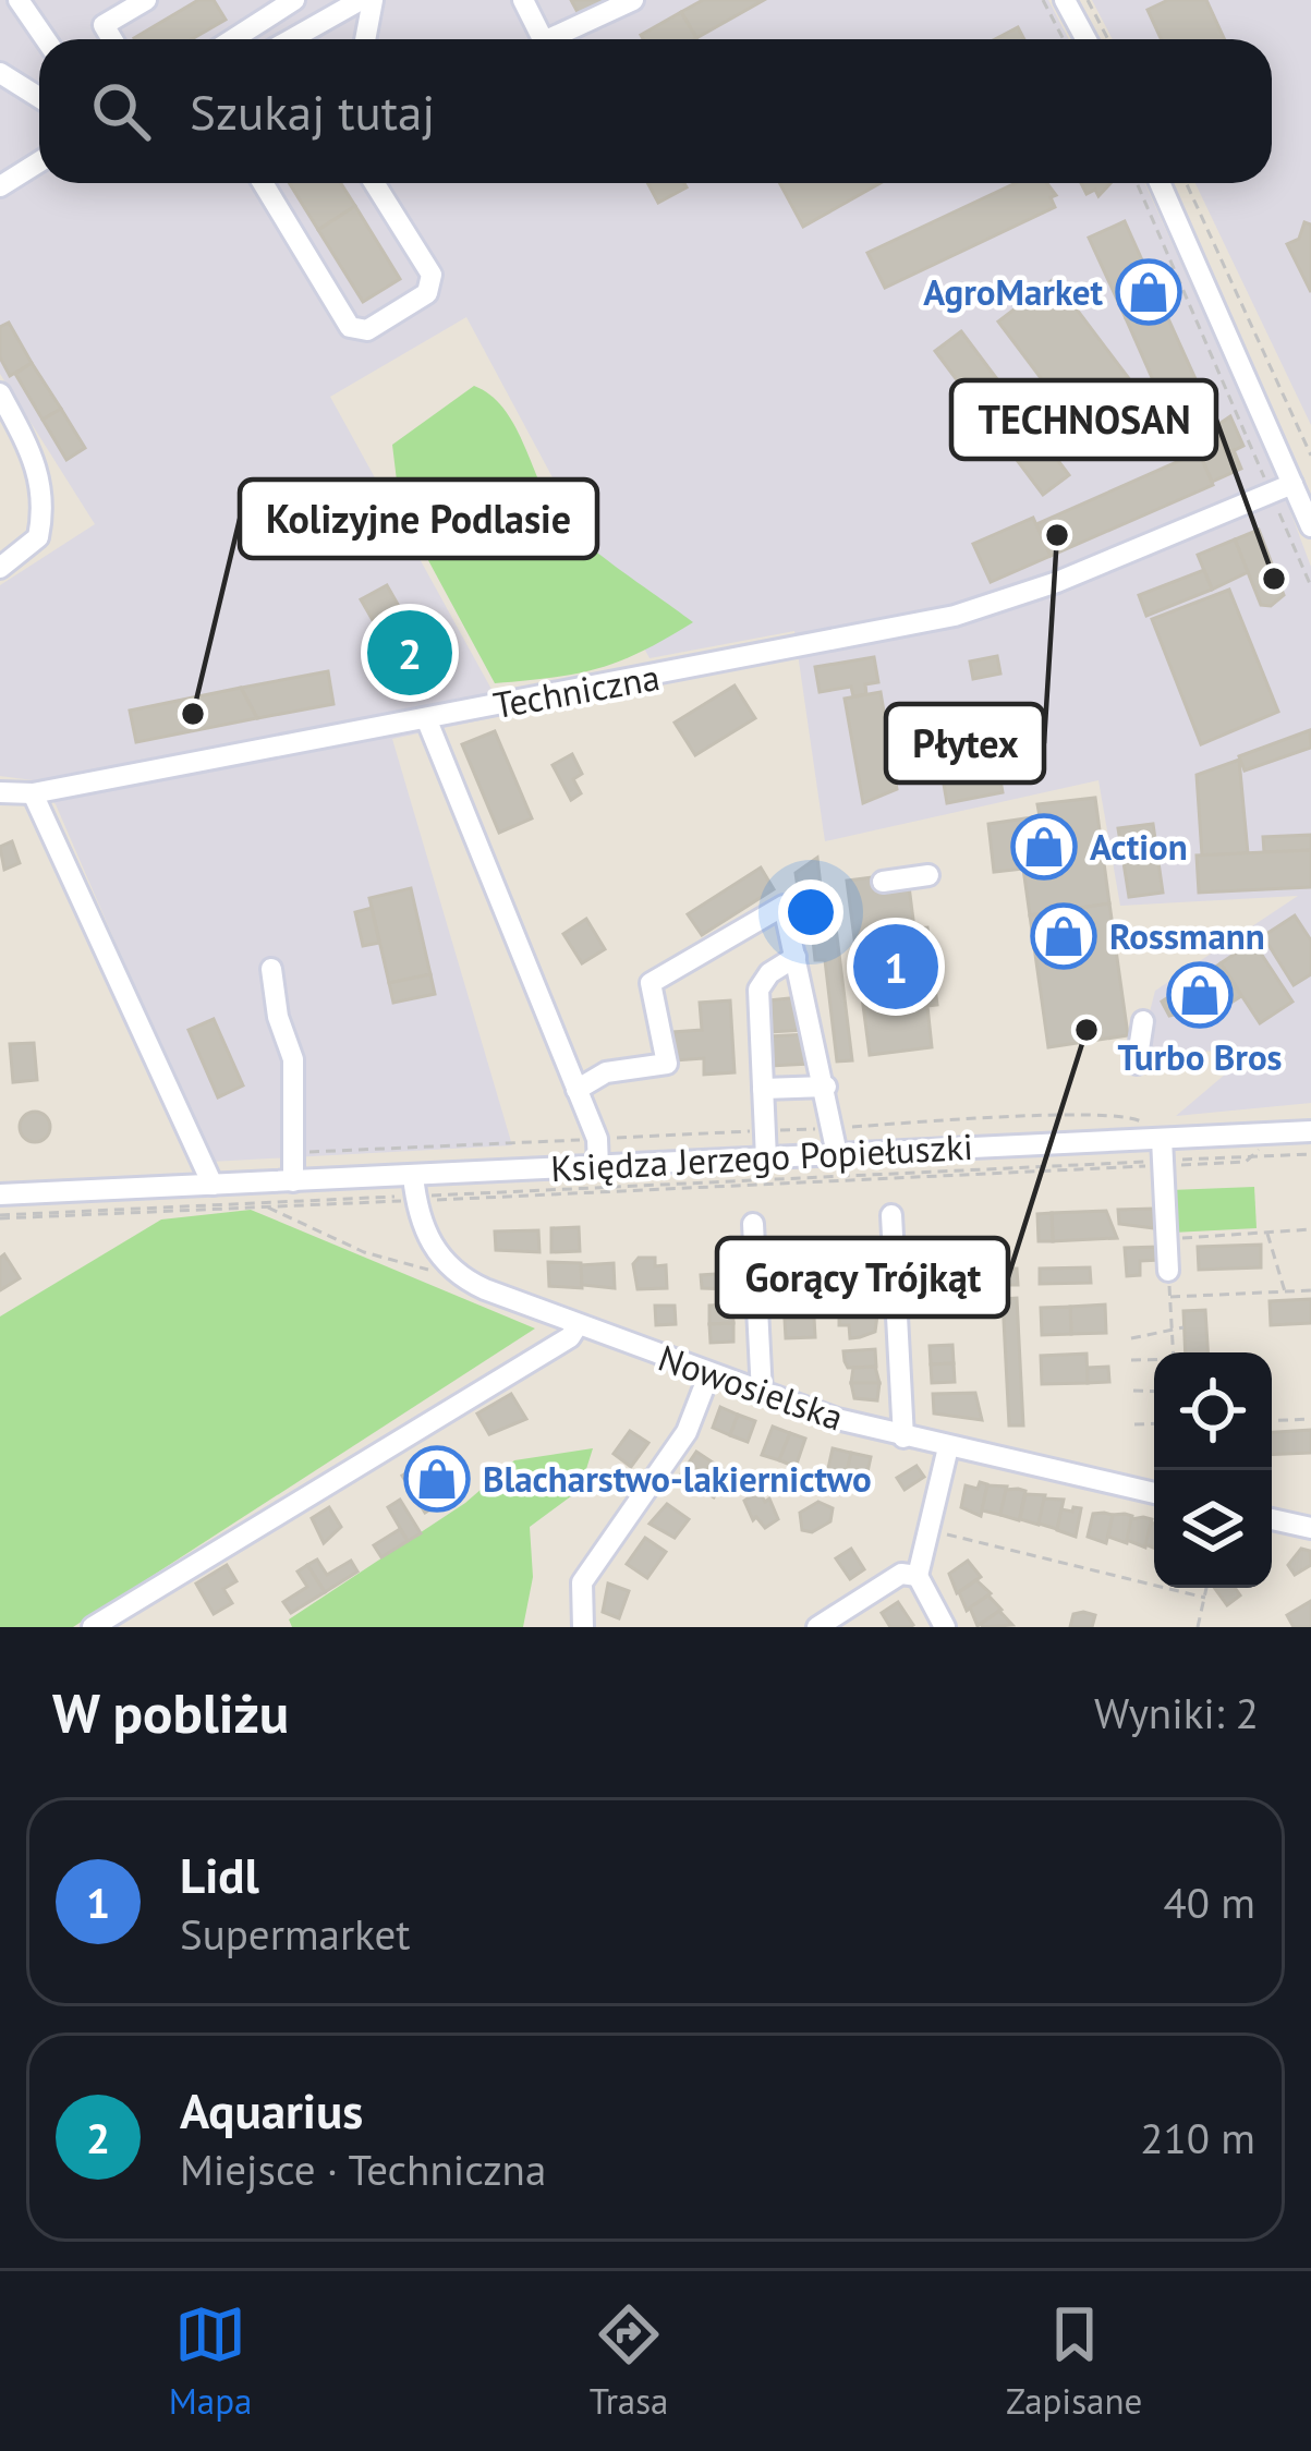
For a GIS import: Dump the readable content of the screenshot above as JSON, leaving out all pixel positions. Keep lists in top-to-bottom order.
{
  "streets": {
    "street": ["Techniczna", "Księdza Jerzego Popiełuszki", "Nowosielska"]
  },
  "crossings": [
    ["Księdza Jerzego Popiełuszki", "Nowosielska"]
  ],
  "places": {
    "shop": [
      "AgroMarket",
      "Action",
      "Rossmann",
      "Turbo Bros",
      "Blacharstwo-lakiernictwo"
    ],
    "other": [
      "Płytex",
      "TECHNOSAN",
      "Kolizyjne Podlasie",
      "Gorący Trójkąt"
    ]
  },
  "page": {
    "search": "Szukaj tutaj",
    "pins": ["2", "1"],
    "heading": ["W pobliżu", "Wyniki: 2"],
    "list": [
      {
        "mark": "1",
        "name": "Lidl",
        "note": "Supermarket",
        "value": "40 m"
      },
      {
        "mark": "2",
        "name": "Aquarius",
        "note": "Miejsce · Techniczna",
        "value": "210 m"
      }
    ],
    "nav": ["Mapa", "Trasa", "Zapisane"]
  }
}
